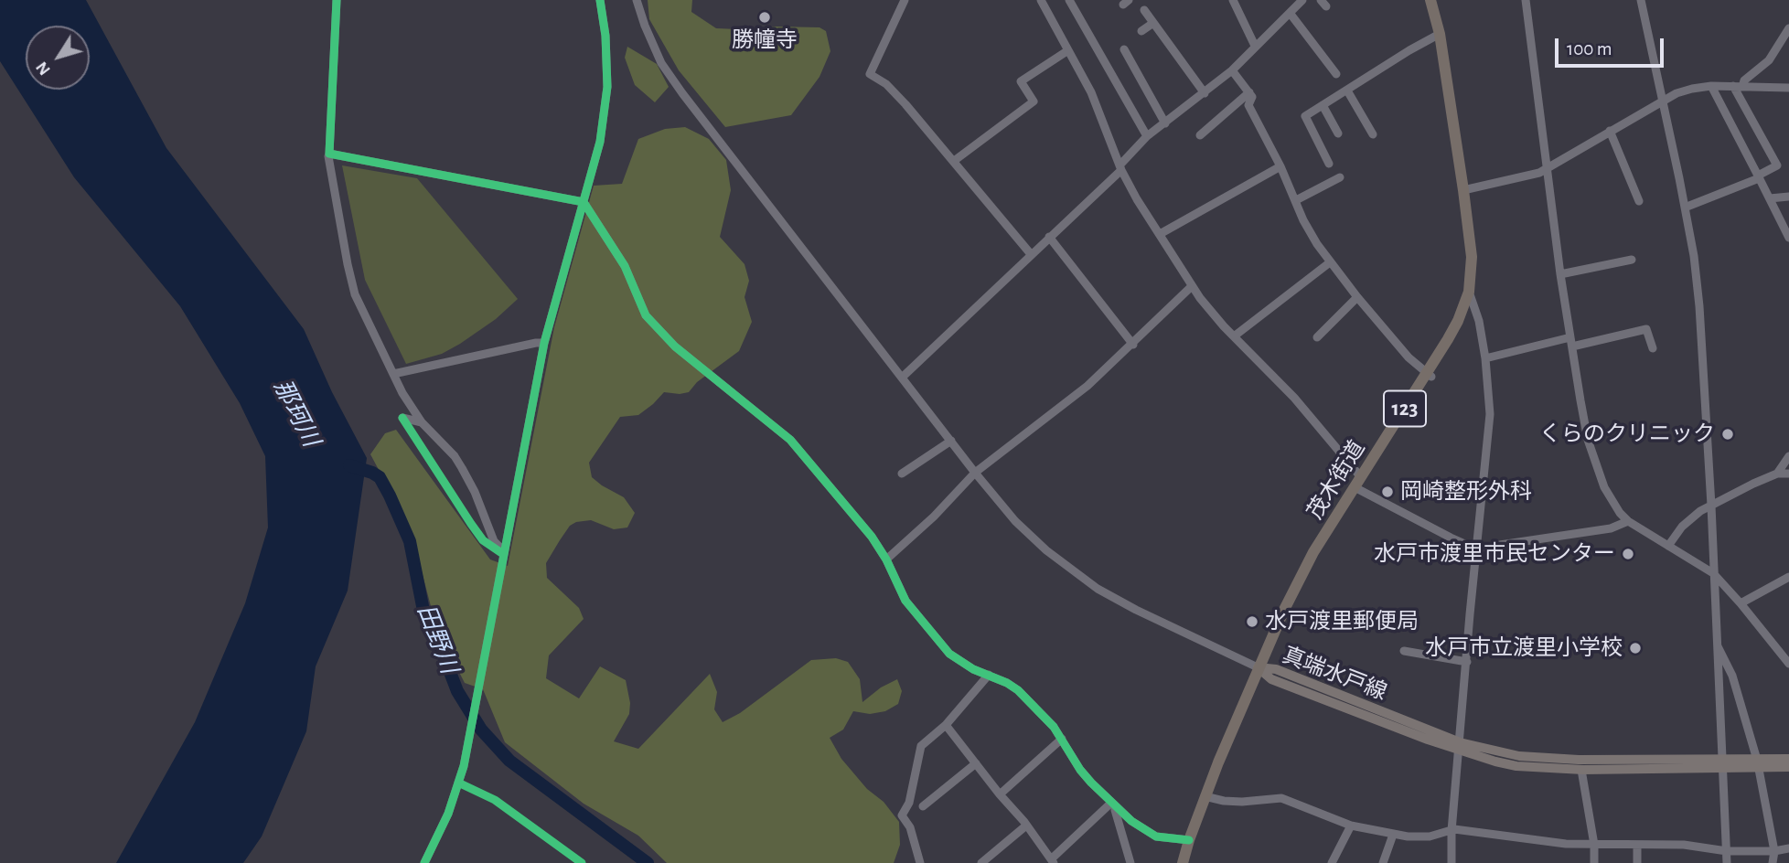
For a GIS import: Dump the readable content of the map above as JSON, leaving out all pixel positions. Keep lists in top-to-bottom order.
{
  "streets": {
    "highway": ["123", "茂木街道"],
    "main road": ["真端水戸線"]
  },
  "crossings": [
    ["茂木街道", "真端水戸線"]
  ],
  "water": ["那珂川", "田野川"],
  "places": [
    "勝幢寺",
    "くらのクリニック",
    "岡崎整形外科",
    "水戸市渡里市民センター",
    "水戸渡里郵便局",
    "水戸市立渡里小学校"
  ],
  "scale_bar": "100 m",
  "north": "bottom left"
}
